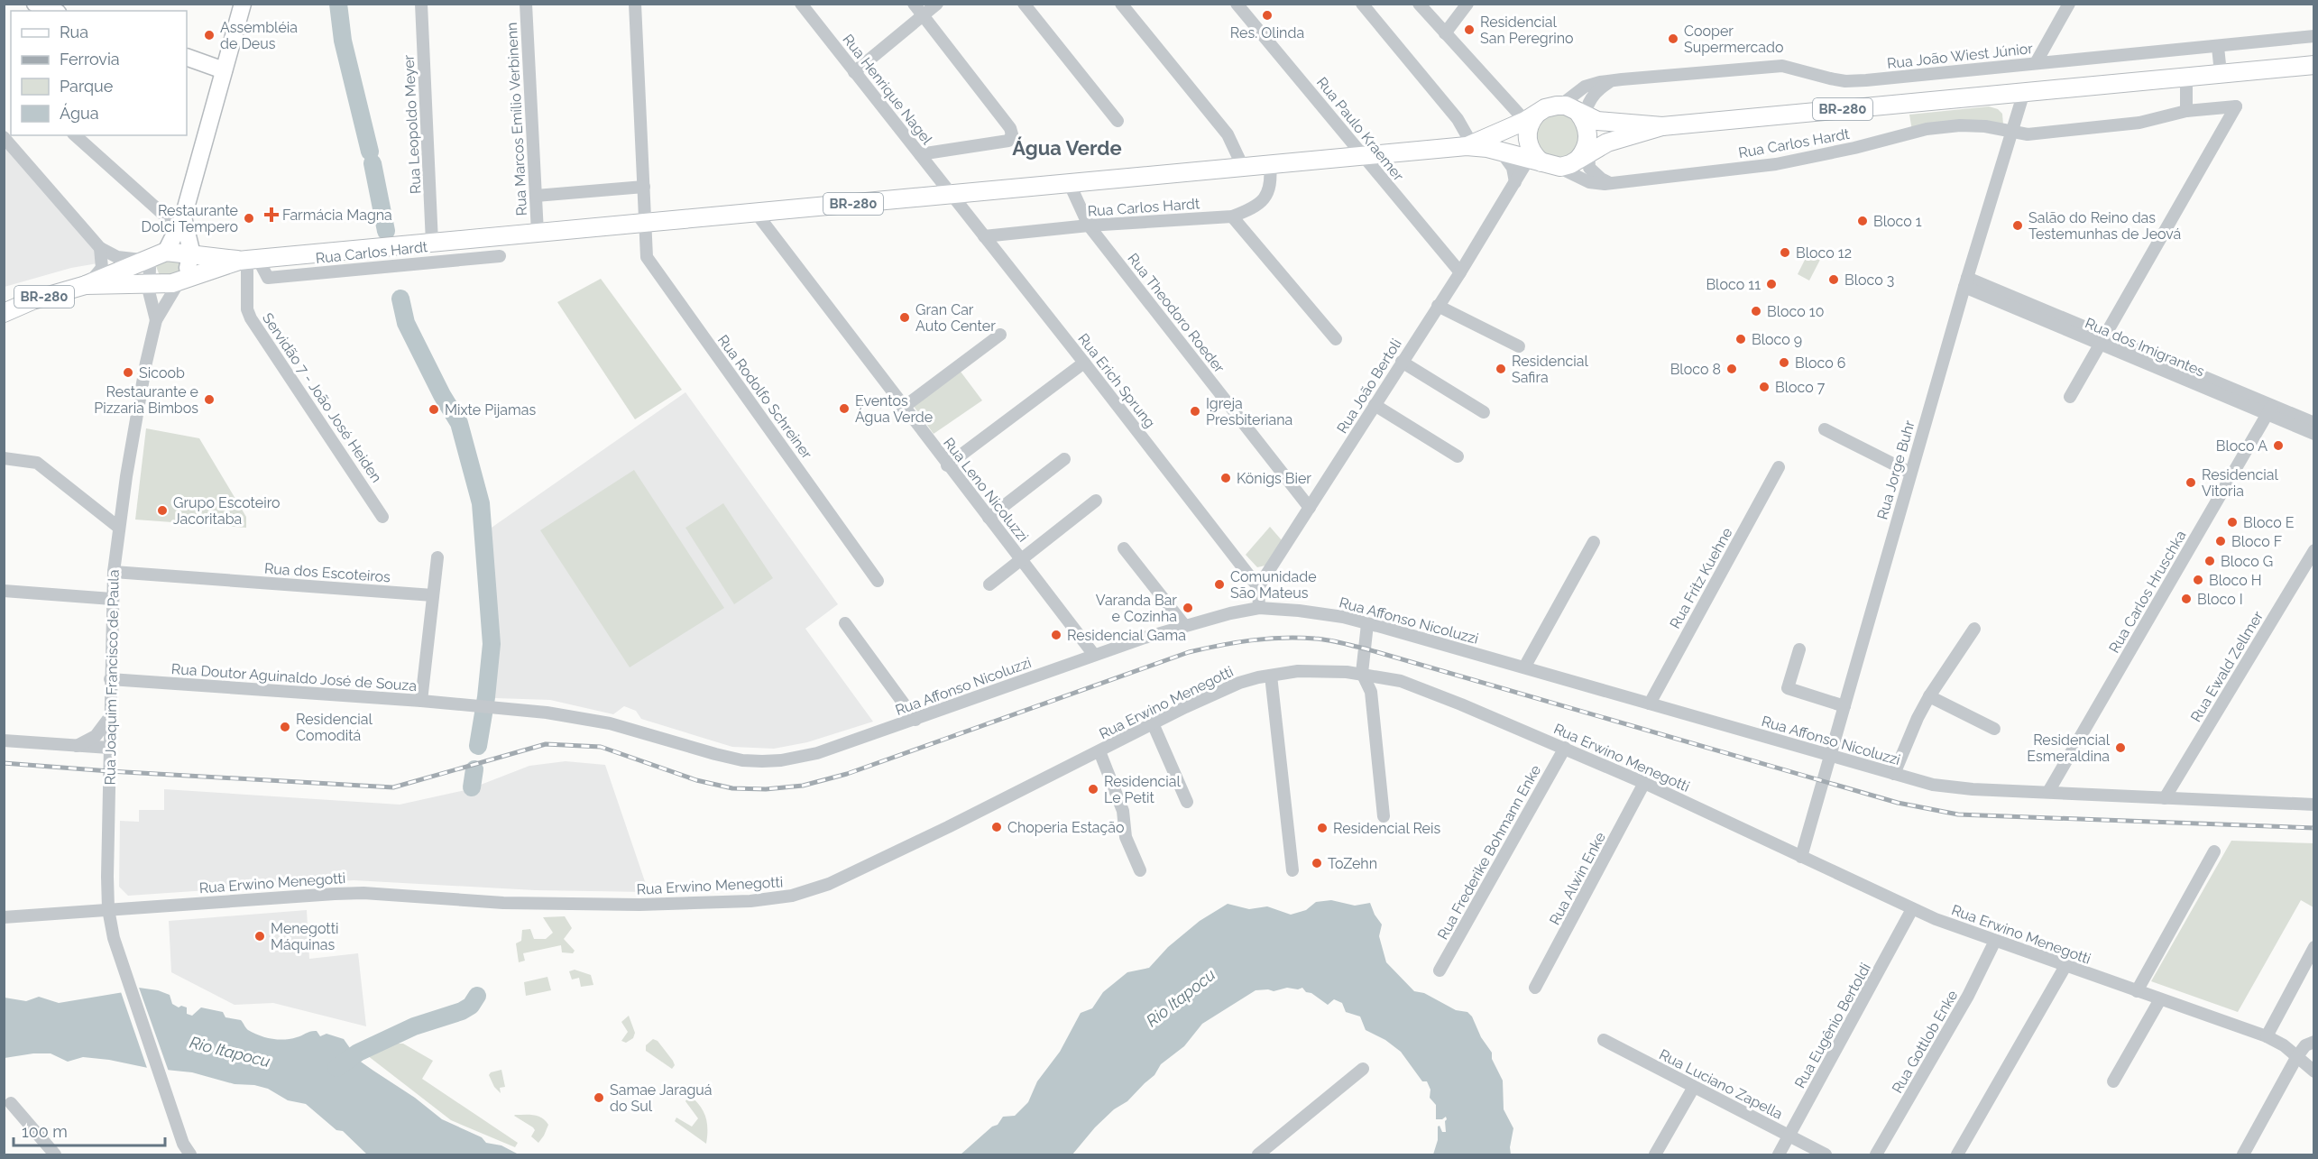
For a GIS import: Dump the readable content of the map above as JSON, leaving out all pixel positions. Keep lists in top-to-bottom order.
{
  "streets": {
    "highway": ["BR-280"],
    "main road": ["Rua Joaquim Francisco de Paula"],
    "street": [
      "Rua João Wiest Júnior",
      "Rua Henrique Nagel",
      "Rua Marcos Emílio Verbinenn",
      "Rua Leopoldo Meyer",
      "Rua Paulo Kraemer",
      "Rua Carlos Hardt",
      "Rua Theodoro Roeder",
      "Rua dos Imigrantes",
      "Rua Erich Sprung",
      "Rua João Bertoli",
      "Rua Rodolfo Schreiner",
      "Servidão 7 - João José Heiden",
      "Rua Jorge Buhr",
      "Rua Leno Nicoluzzi",
      "Rua dos Escoteiros",
      "Rua Fritz Kuehne",
      "Rua Carlos Hruschka",
      "Rua Affonso Nicoluzzi",
      "Rua Ewald Zellmer",
      "Rua Doutor Aguinaldo José de Souza",
      "Rua Erwino Menegotti",
      "Rua Frederike Bohmann Enke",
      "Rua Alwin Enke",
      "Rua Eugênio Bertoldi",
      "Rua Gottlob Enke",
      "Rua Luciano Zapella"
    ]
  },
  "crossings": [
    ["Rua João Wiest Júnior", "BR-280"],
    ["Rua João Wiest Júnior", "Rua Carlos Hardt"],
    ["Rua João Wiest Júnior", "Rua João Bertoli"],
    ["Rua Henrique Nagel", "BR-280"],
    ["Rua Henrique Nagel", "Rua Erich Sprung"],
    ["BR-280", "Rua Marcos Emílio Verbinenn"],
    ["BR-280", "Rua Leopoldo Meyer"],
    ["BR-280", "Rua Paulo Kraemer"],
    ["BR-280", "Rua Carlos Hardt"],
    ["BR-280", "Rua Theodoro Roeder"],
    ["BR-280", "Rua Erich Sprung"],
    ["BR-280", "Rua João Bertoli"],
    ["BR-280", "Rua Rodolfo Schreiner"],
    ["BR-280", "Servidão 7 - João José Heiden"],
    ["BR-280", "Rua Jorge Buhr"],
    ["BR-280", "Rua Leno Nicoluzzi"],
    ["BR-280", "Rua Joaquim Francisco de Paula"],
    ["Rua Paulo Kraemer", "Rua João Bertoli"],
    ["Rua Carlos Hardt", "Rua Theodoro Roeder"],
    ["Rua Carlos Hardt", "Rua dos Imigrantes"],
    ["Rua Carlos Hardt", "Rua Erich Sprung"],
    ["Rua Carlos Hardt", "Rua João Bertoli"],
    ["Rua Carlos Hardt", "Servidão 7 - João José Heiden"],
    ["Rua Carlos Hardt", "Rua Jorge Buhr"],
    ["Rua Theodoro Roeder", "Rua João Bertoli"],
    ["Rua dos Imigrantes", "Rua Jorge Buhr"],
    ["Rua dos Imigrantes", "Rua Carlos Hruschka"],
    ["Rua Erich Sprung", "Rua João Bertoli"],
    ["Rua Jorge Buhr", "Rua Affonso Nicoluzzi"],
    ["Rua Jorge Buhr", "Rua Erwino Menegotti"],
    ["Rua Leno Nicoluzzi", "Rua Affonso Nicoluzzi"],
    ["Rua dos Escoteiros", "Rua Joaquim Francisco de Paula"],
    ["Rua Fritz Kuehne", "Rua Affonso Nicoluzzi"],
    ["Rua Carlos Hruschka", "Rua Affonso Nicoluzzi"],
    ["Rua Affonso Nicoluzzi", "Rua Ewald Zellmer"],
    ["Rua Affonso Nicoluzzi", "Rua Doutor Aguinaldo José de Souza"],
    ["Rua Joaquim Francisco de Paula", "Rua Doutor Aguinaldo José de Souza"],
    ["Rua Joaquim Francisco de Paula", "Rua Erwino Menegotti"],
    ["Rua Erwino Menegotti", "Rua Frederike Bohmann Enke"],
    ["Rua Erwino Menegotti", "Rua Alwin Enke"],
    ["Rua Erwino Menegotti", "Rua Eugênio Bertoldi"],
    ["Rua Erwino Menegotti", "Rua Gottlob Enke"],
    ["Rua Eugênio Bertoldi", "Rua Luciano Zapella"]
  ],
  "districts": ["Água Verde"],
  "water": ["Rio Itapocu"],
  "places": {
    "other": [
      "Res. Olinda",
      "Residencial San Peregrino",
      "Assembléia de Deus",
      "Cooper Supermercado",
      "Restaurante Dolci Tempero",
      "Bloco 1",
      "Salão do Reino das Testemunhas de Jeová",
      "Bloco 12",
      "Bloco 3",
      "Bloco 11",
      "Bloco 10",
      "Gran Car Auto Center",
      "Bloco 9",
      "Bloco 6",
      "Residencial Safira",
      "Bloco 8",
      "Sicoob",
      "Bloco 7",
      "Restaurante e Pizzaria Bimbos",
      "Eventos Água Verde",
      "Mixte Pijamas",
      "Igreja Presbiteriana",
      "Bloco A",
      "Königs Bier",
      "Residencial Vitoria",
      "Grupo Escoteiro Jacoritaba",
      "Bloco E",
      "Bloco F",
      "Bloco G",
      "Bloco H",
      "Comunidade São Mateus",
      "Bloco I",
      "Varanda Bar e Cozinha",
      "Residencial Gama",
      "Residencial Comoditá",
      "Residencial Esmeraldina",
      "Residencial Le Petit",
      "Choperia Estação",
      "Residencial Reis",
      "ToZehn",
      "Menegotti Máquinas",
      "Samae Jaraguá do Sul"
    ],
    "health": ["Farmácia Magna"]
  },
  "legend": [
    "Rua",
    "Ferrovia",
    "Parque",
    "Água"
  ],
  "scale_bar": "100 m"
}
